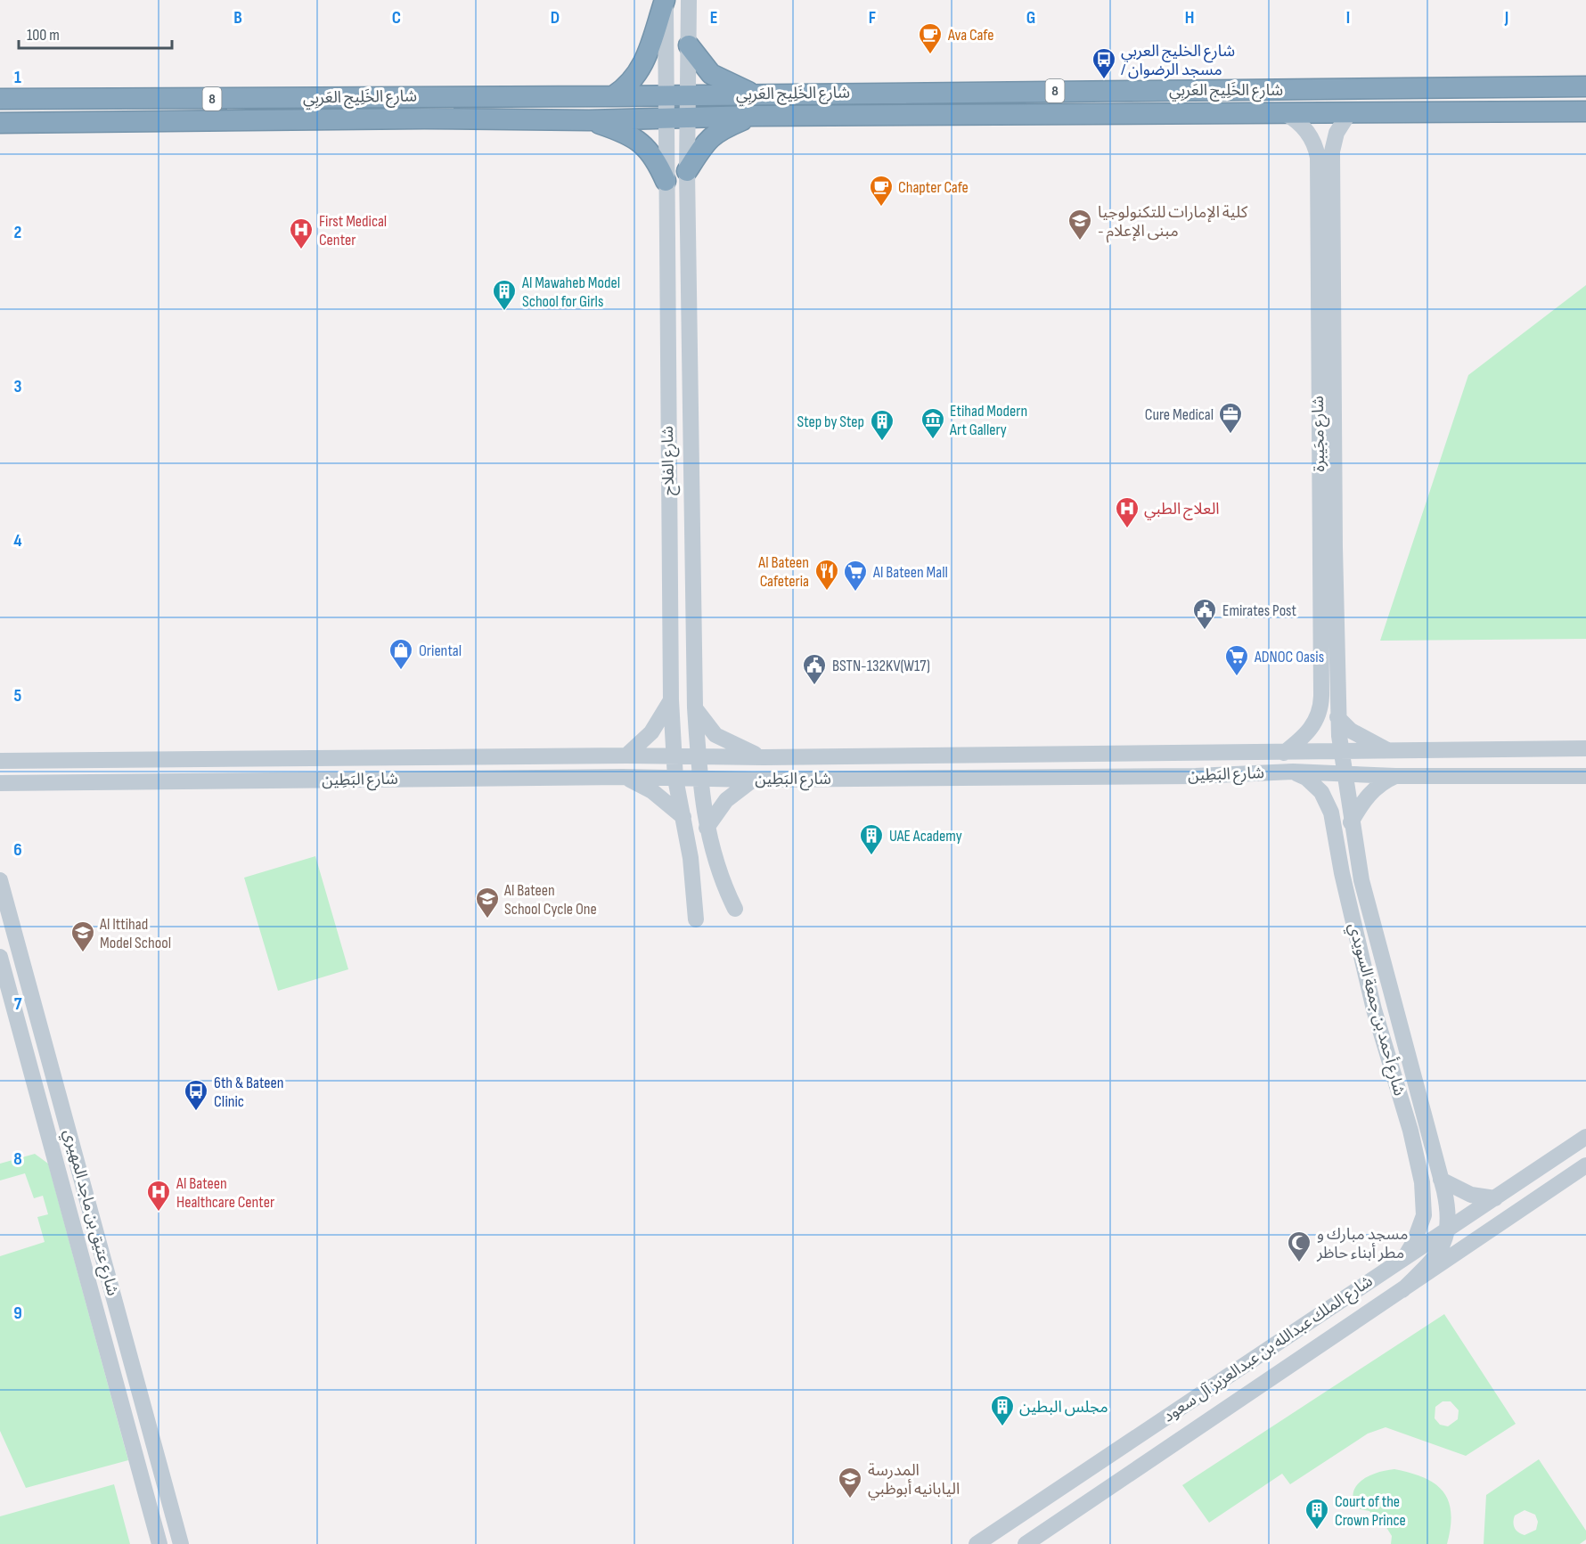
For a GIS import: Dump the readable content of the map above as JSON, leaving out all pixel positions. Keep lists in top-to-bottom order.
{
  "streets": {
    "highway": ["شارع الخَلِيج العَربِي", "8"],
    "main road": [
      "شارع مجَيبرة",
      "شارع الفلاح",
      "شارع البَطِين",
      "شارع أحمد بن جمعة السويدي",
      "شارع عتيق بن ماجد المهيري",
      "شارع الملك عبدالله بن عبدالعزيز آل سعود"
    ]
  },
  "crossings": [
    ["شارع الخَلِيج العَربِي", "شارع مجَيبرة"],
    ["شارع الخَلِيج العَربِي", "شارع الفلاح"],
    ["شارع مجَيبرة", "شارع البَطِين"],
    ["شارع مجَيبرة", "شارع أحمد بن جمعة السويدي"],
    ["شارع الفلاح", "شارع البَطِين"],
    ["شارع البَطِين", "شارع أحمد بن جمعة السويدي"],
    ["شارع أحمد بن جمعة السويدي", "شارع الملك عبدالله بن عبدالعزيز آل سعود"]
  ],
  "places": {
    "cafe": ["Ava Cafe", "Chapter Cafe"],
    "bus stop": ["شارع الخليج العربي / مسجد الرضوان", "6th & Bateen Clinic"],
    "school or university": [
      "كلية الإمارات للتكنولوجيا - مبنى الإعلام",
      "Al Bateen School Cycle One",
      "Al Ittihad Model School",
      "المدرسة اليابانيه أبوظبي"
    ],
    "hospital": ["First Medical Center", "العلاج الطبي", "Al Bateen Healthcare Center"],
    "building": [
      "Al Mawaheb Model School for Girls",
      "Step by Step",
      "UAE Academy",
      "مجلس البطين",
      "Court of the Crown Prince"
    ],
    "office": ["Cure Medical"],
    "museum": ["Etihad Modern Art Gallery"],
    "restaurant": ["Al Bateen Cafeteria"],
    "supermarket": ["Al Bateen Mall", "ADNOC Oasis"],
    "public building": ["Emirates Post", "BSTN-132KV(W17)"],
    "shop": ["Oriental"],
    "mosque": ["مسجد مبارك و مطر أبناء حاظر"]
  },
  "scale_bar": "100 m",
  "grid": {
    "columns": [
      "B",
      "C",
      "D",
      "E",
      "F",
      "G",
      "H",
      "I",
      "J"
    ],
    "rows": [
      "1",
      "2",
      "3",
      "4",
      "5",
      "6",
      "7",
      "8",
      "9"
    ]
  }
}
